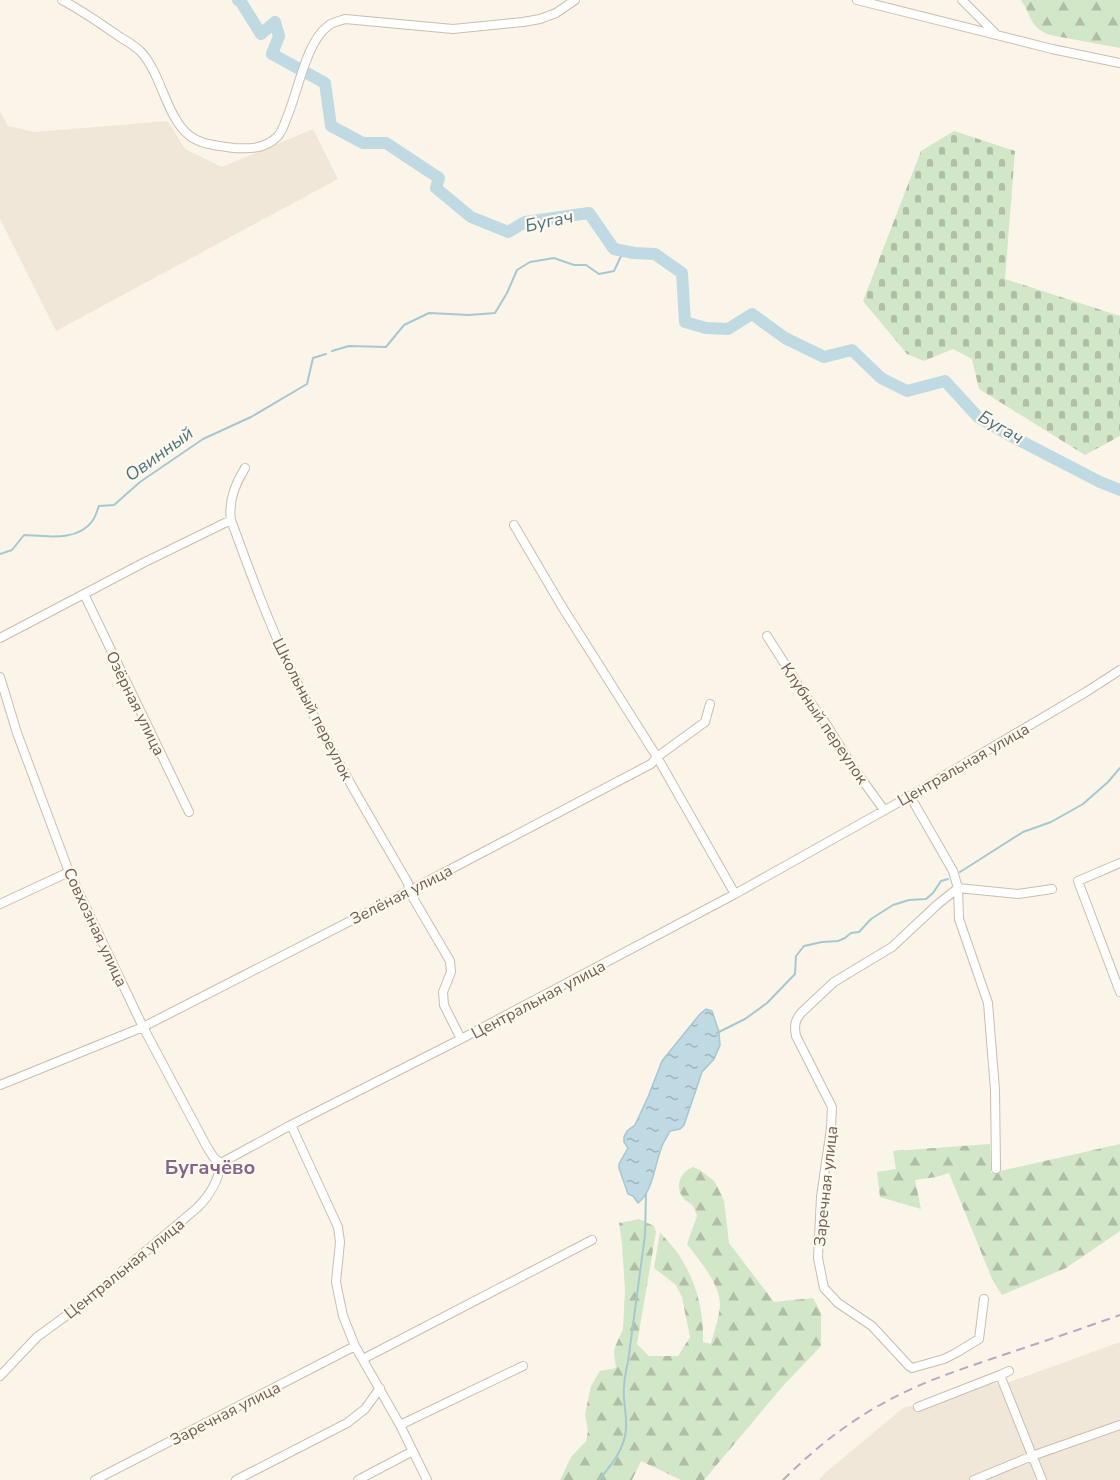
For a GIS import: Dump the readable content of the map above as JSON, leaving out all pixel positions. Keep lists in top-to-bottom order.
{
  "streets": {
    "street": [
      "Озёрная улица",
      "Школьный переулок",
      "Клубный переулок",
      "Центральная улица",
      "Зелёная улица",
      "Совхозная улица",
      "Заречная улица"
    ]
  },
  "crossings": [
    ["Школьный переулок", "Центральная улица"],
    ["Школьный переулок", "Зелёная улица"],
    ["Клубный переулок", "Центральная улица"],
    ["Центральная улица", "Совхозная улица"],
    ["Зелёная улица", "Совхозная улица"]
  ],
  "districts": ["Бугачёво"],
  "water": ["Бугач", "Овинный"]
}
